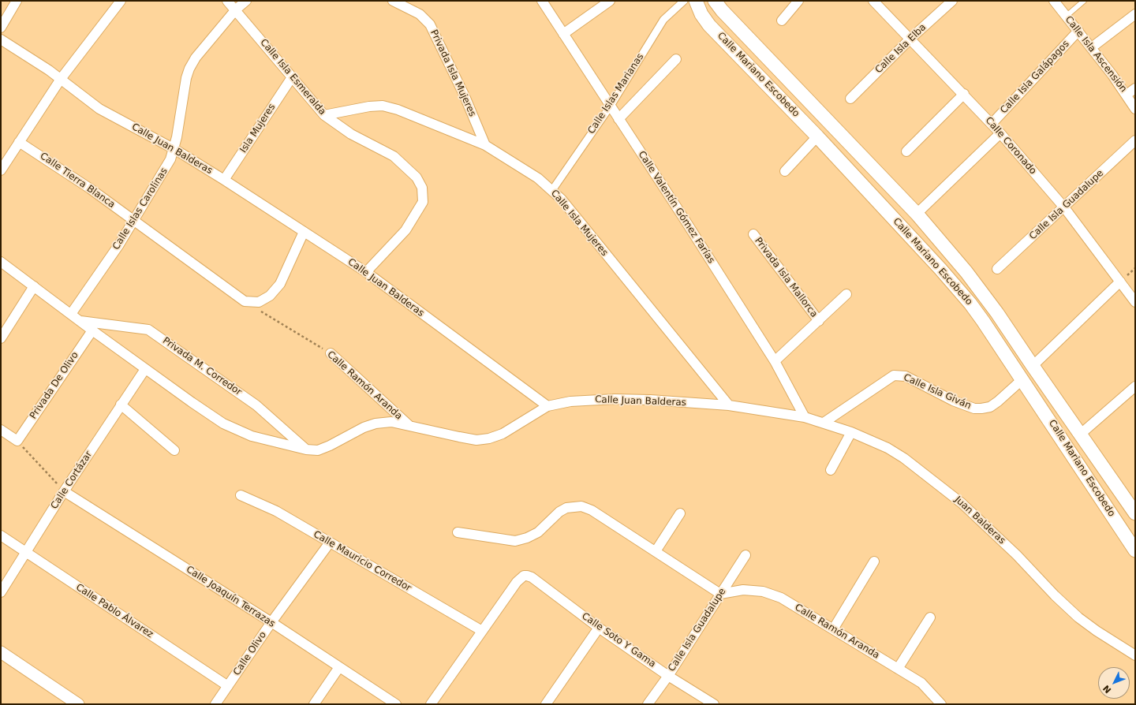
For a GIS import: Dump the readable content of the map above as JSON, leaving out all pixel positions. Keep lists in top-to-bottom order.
{
  "streets": {
    "main road": ["Calle Mariano Escobedo"],
    "street": [
      "Calle Isla Elba",
      "Calle Isla Ascensión",
      "Privada Isla Mujeres",
      "Calle Isla Esmeralda",
      "Calle Isla Galápagos",
      "Calle Islas Marianas",
      "Isla Mujeres",
      "Calle Coronado",
      "Calle Juan Balderas",
      "Calle Tierra Blanca",
      "Calle Isla Guadalupe",
      "Calle Valentín Gómez Farías",
      "Calle Islas Carolinas",
      "Calle Isla Mujeres",
      "Privada Isla Mallorca",
      "Privada M. Corredor",
      "Privada De Olivo",
      "Calle Ramón Aranda",
      "Calle Isla Giván",
      "Calle Cortázar",
      "Juan Balderas",
      "Calle Mauricio Corredor",
      "Calle Joaquín Terrazas",
      "Calle Pablo Álvarez",
      "Calle Soto Y Gama",
      "Calle Olivo"
    ]
  },
  "crossings": [
    ["Calle Isla Elba", "Calle Coronado"],
    ["Calle Isla Ascensión", "Calle Isla Galápagos"],
    ["Privada Isla Mujeres", "Calle Isla Mujeres"],
    ["Calle Mariano Escobedo", "Calle Isla Giván"],
    ["Calle Isla Esmeralda", "Isla Mujeres"],
    ["Calle Isla Esmeralda", "Calle Juan Balderas"],
    ["Calle Isla Esmeralda", "Calle Islas Carolinas"],
    ["Calle Isla Esmeralda", "Calle Isla Mujeres"],
    ["Calle Isla Galápagos", "Calle Coronado"],
    ["Calle Islas Marianas", "Calle Valentín Gómez Farías"],
    ["Calle Islas Marianas", "Calle Isla Mujeres"],
    ["Isla Mujeres", "Calle Juan Balderas"],
    ["Calle Coronado", "Calle Isla Guadalupe"],
    ["Calle Juan Balderas", "Calle Valentín Gómez Farías"],
    ["Calle Juan Balderas", "Calle Islas Carolinas"],
    ["Calle Juan Balderas", "Calle Isla Mujeres"],
    ["Calle Juan Balderas", "Juan Balderas"],
    ["Calle Tierra Blanca", "Calle Islas Carolinas"],
    ["Calle Isla Guadalupe", "Calle Ramón Aranda"],
    ["Calle Isla Guadalupe", "Calle Soto Y Gama"],
    ["Calle Valentín Gómez Farías", "Juan Balderas"],
    ["Calle Islas Carolinas", "Calle Ramón Aranda"],
    ["Privada M. Corredor", "Calle Ramón Aranda"],
    ["Privada De Olivo", "Calle Ramón Aranda"],
    ["Calle Ramón Aranda", "Calle Cortázar"],
    ["Calle Isla Giván", "Juan Balderas"],
    ["Calle Cortázar", "Calle Joaquín Terrazas"],
    ["Calle Cortázar", "Calle Pablo Álvarez"],
    ["Calle Mauricio Corredor", "Calle Soto Y Gama"],
    ["Calle Mauricio Corredor", "Calle Olivo"],
    ["Calle Joaquín Terrazas", "Calle Olivo"],
    ["Calle Pablo Álvarez", "Calle Olivo"]
  ],
  "north": "bottom left"
}
